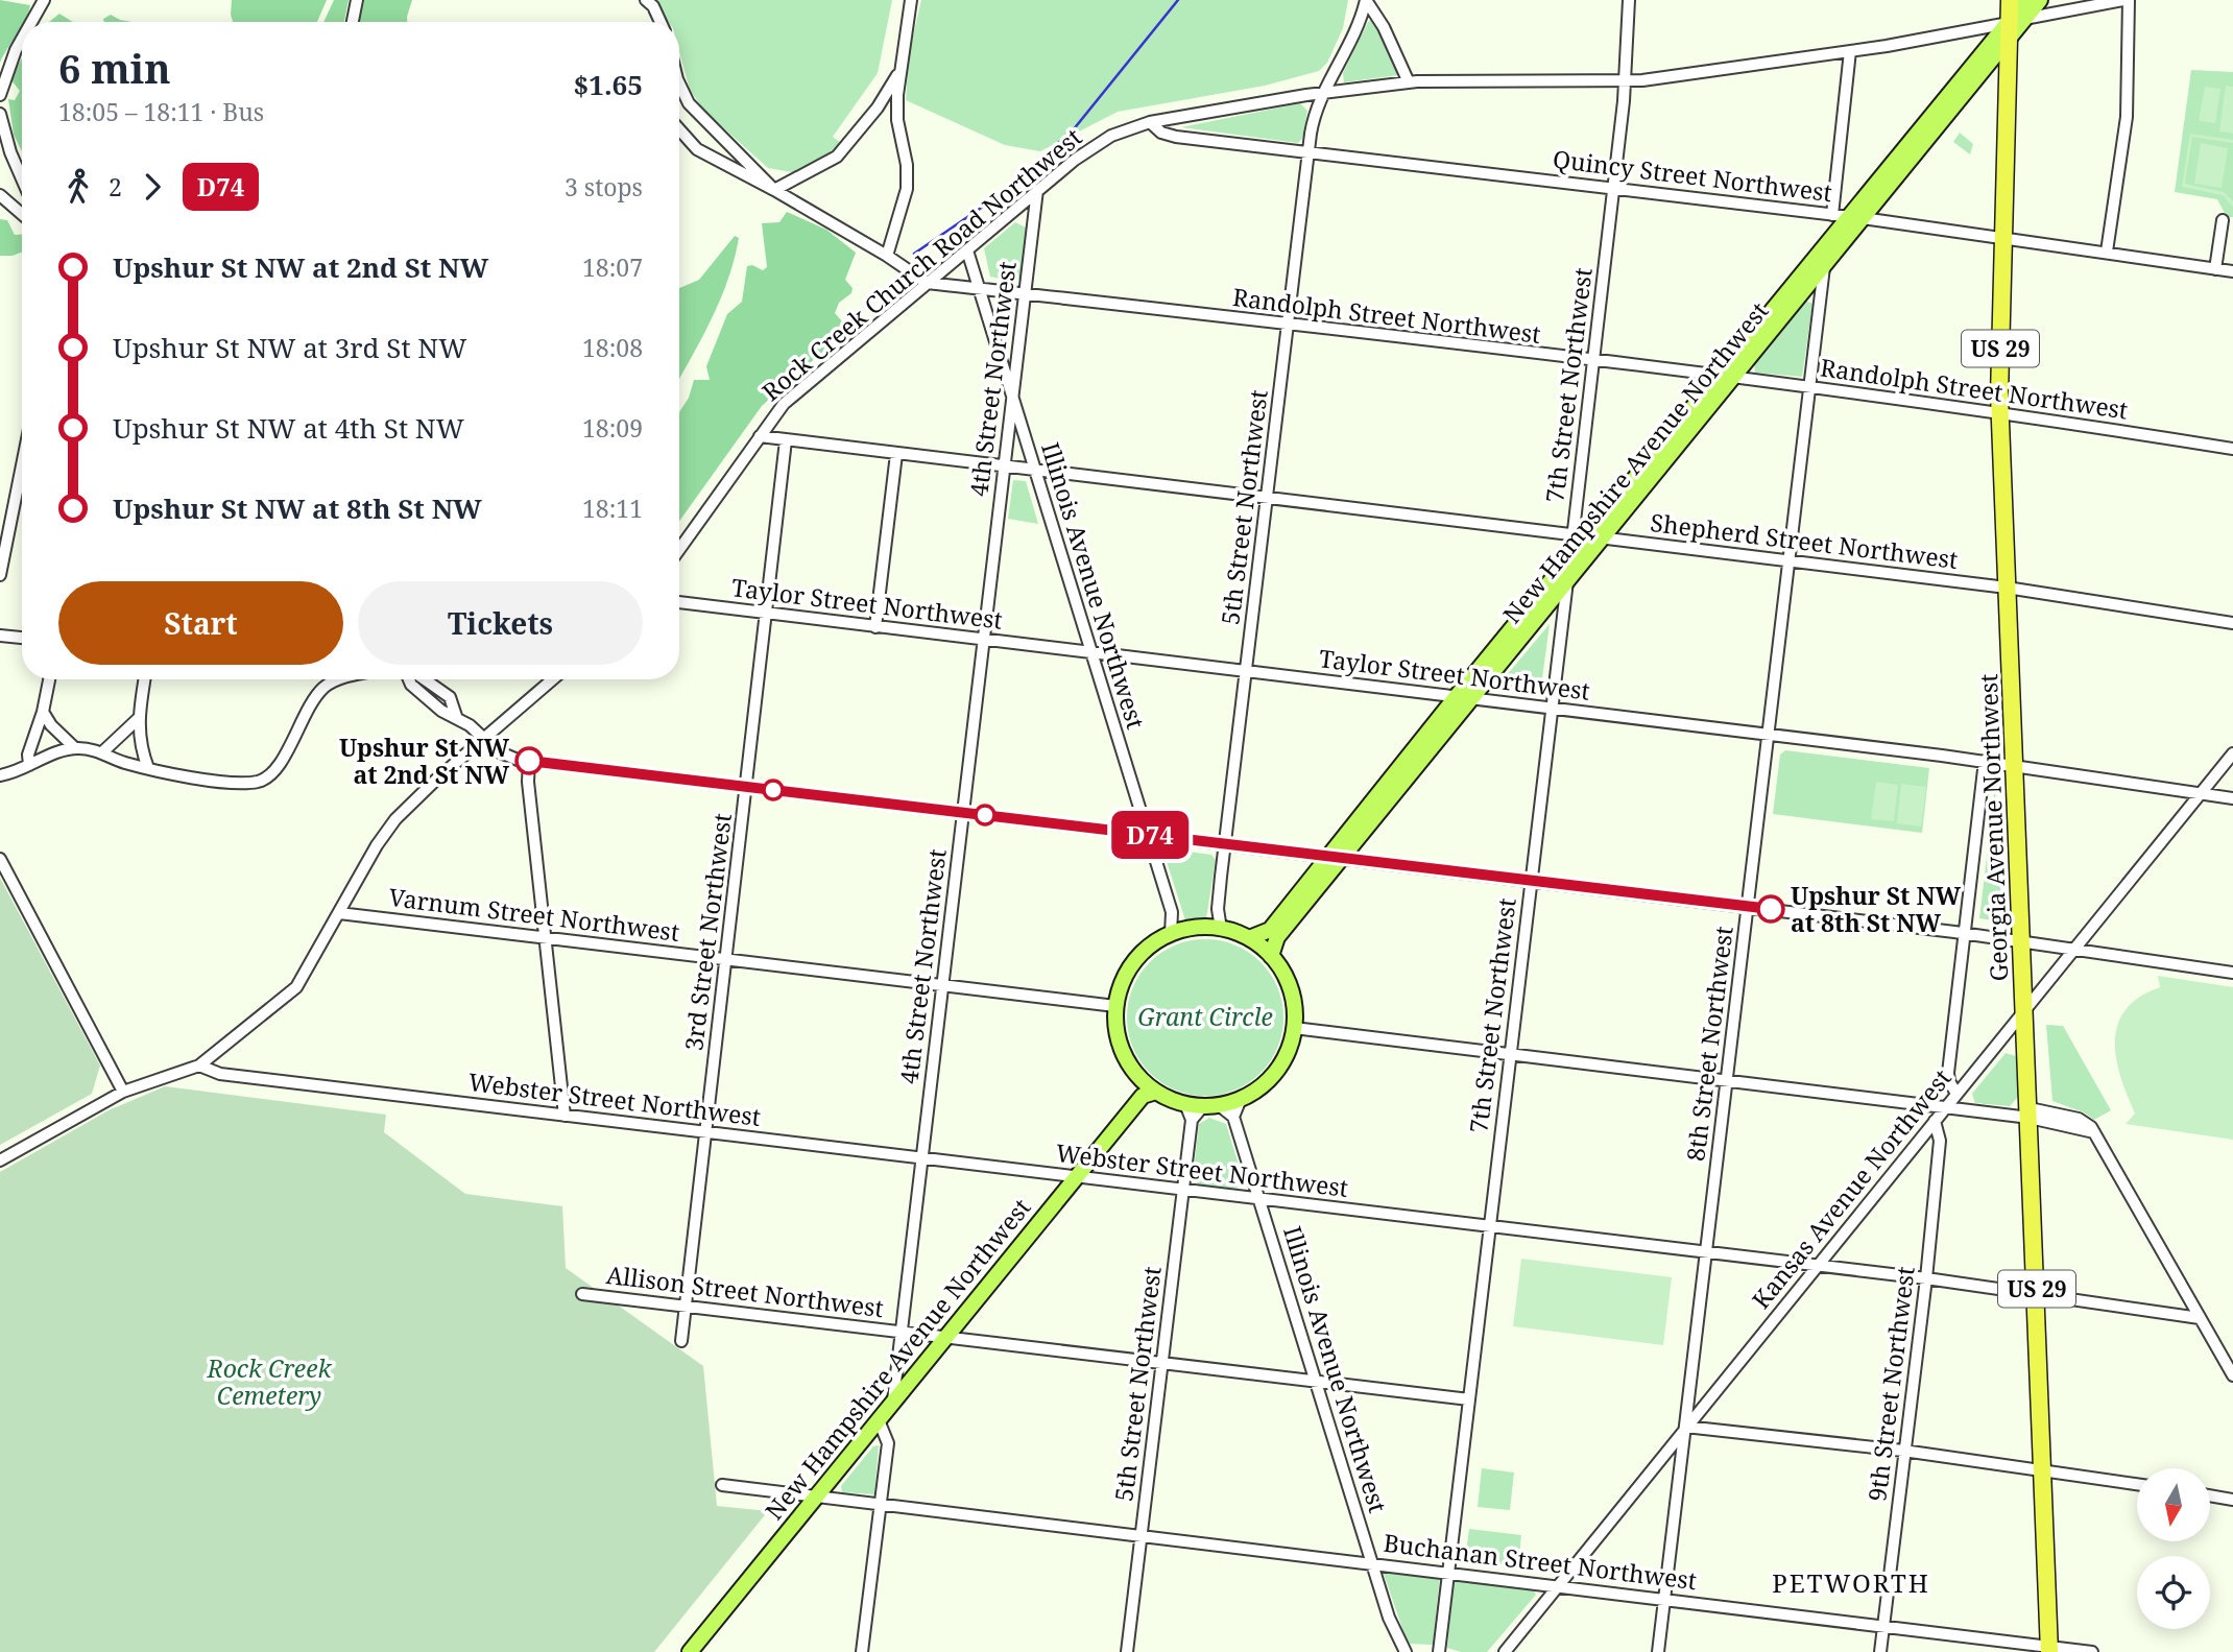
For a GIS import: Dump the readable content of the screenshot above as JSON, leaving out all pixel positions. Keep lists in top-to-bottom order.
{
  "streets": {
    "highway": ["US 29", "Georgia Avenue Northwest"],
    "main road": ["New Hampshire Avenue Northwest"],
    "street": [
      "Quincy Street Northwest",
      "Rock Creek Church Road Northwest",
      "Randolph Street Northwest",
      "4th Street Northwest",
      "7th Street Northwest",
      "5th Street Northwest",
      "Shepherd Street Northwest",
      "Illinois Avenue Northwest",
      "Taylor Street Northwest",
      "Varnum Street Northwest",
      "3rd Street Northwest",
      "8th Street Northwest",
      "Webster Street Northwest",
      "Kansas Avenue Northwest",
      "Allison Street Northwest",
      "9th Street Northwest",
      "Buchanan Street Northwest"
    ]
  },
  "crossings": [
    ["Quincy Street Northwest", "Rock Creek Church Road Northwest"],
    ["Quincy Street Northwest", "7th Street Northwest"],
    ["Quincy Street Northwest", "New Hampshire Avenue Northwest"],
    ["Quincy Street Northwest", "5th Street Northwest"],
    ["Quincy Street Northwest", "Georgia Avenue Northwest"],
    ["Rock Creek Church Road Northwest", "Randolph Street Northwest"],
    ["Rock Creek Church Road Northwest", "4th Street Northwest"],
    ["Rock Creek Church Road Northwest", "7th Street Northwest"],
    ["Rock Creek Church Road Northwest", "New Hampshire Avenue Northwest"],
    ["Rock Creek Church Road Northwest", "5th Street Northwest"],
    ["Rock Creek Church Road Northwest", "Shepherd Street Northwest"],
    ["Rock Creek Church Road Northwest", "Illinois Avenue Northwest"],
    ["Rock Creek Church Road Northwest", "Georgia Avenue Northwest"],
    ["Randolph Street Northwest", "4th Street Northwest"],
    ["Randolph Street Northwest", "7th Street Northwest"],
    ["Randolph Street Northwest", "New Hampshire Avenue Northwest"],
    ["Randolph Street Northwest", "5th Street Northwest"],
    ["Randolph Street Northwest", "Illinois Avenue Northwest"],
    ["Randolph Street Northwest", "Georgia Avenue Northwest"],
    ["Randolph Street Northwest", "8th Street Northwest"],
    ["4th Street Northwest", "New Hampshire Avenue Northwest"],
    ["4th Street Northwest", "Shepherd Street Northwest"],
    ["4th Street Northwest", "Illinois Avenue Northwest"],
    ["4th Street Northwest", "Taylor Street Northwest"],
    ["4th Street Northwest", "Varnum Street Northwest"],
    ["4th Street Northwest", "Webster Street Northwest"],
    ["4th Street Northwest", "Allison Street Northwest"],
    ["7th Street Northwest", "New Hampshire Avenue Northwest"],
    ["7th Street Northwest", "Shepherd Street Northwest"],
    ["7th Street Northwest", "Taylor Street Northwest"],
    ["7th Street Northwest", "Webster Street Northwest"],
    ["7th Street Northwest", "Allison Street Northwest"],
    ["7th Street Northwest", "Buchanan Street Northwest"],
    ["New Hampshire Avenue Northwest", "5th Street Northwest"],
    ["New Hampshire Avenue Northwest", "Shepherd Street Northwest"],
    ["New Hampshire Avenue Northwest", "Illinois Avenue Northwest"],
    ["New Hampshire Avenue Northwest", "Taylor Street Northwest"],
    ["New Hampshire Avenue Northwest", "Georgia Avenue Northwest"],
    ["New Hampshire Avenue Northwest", "Varnum Street Northwest"],
    ["New Hampshire Avenue Northwest", "8th Street Northwest"],
    ["New Hampshire Avenue Northwest", "Webster Street Northwest"],
    ["New Hampshire Avenue Northwest", "Allison Street Northwest"],
    ["New Hampshire Avenue Northwest", "Buchanan Street Northwest"],
    ["5th Street Northwest", "Shepherd Street Northwest"],
    ["5th Street Northwest", "Illinois Avenue Northwest"],
    ["5th Street Northwest", "Taylor Street Northwest"],
    ["5th Street Northwest", "Varnum Street Northwest"],
    ["5th Street Northwest", "Webster Street Northwest"],
    ["5th Street Northwest", "Allison Street Northwest"],
    ["5th Street Northwest", "Buchanan Street Northwest"],
    ["Shepherd Street Northwest", "Illinois Avenue Northwest"],
    ["Shepherd Street Northwest", "Georgia Avenue Northwest"],
    ["Shepherd Street Northwest", "3rd Street Northwest"],
    ["Shepherd Street Northwest", "8th Street Northwest"],
    ["Illinois Avenue Northwest", "Taylor Street Northwest"],
    ["Illinois Avenue Northwest", "Varnum Street Northwest"],
    ["Illinois Avenue Northwest", "Webster Street Northwest"],
    ["Illinois Avenue Northwest", "Allison Street Northwest"],
    ["Illinois Avenue Northwest", "Buchanan Street Northwest"],
    ["Taylor Street Northwest", "Georgia Avenue Northwest"],
    ["Taylor Street Northwest", "3rd Street Northwest"],
    ["Taylor Street Northwest", "8th Street Northwest"],
    ["Taylor Street Northwest", "Kansas Avenue Northwest"],
    ["Georgia Avenue Northwest", "Webster Street Northwest"],
    ["Georgia Avenue Northwest", "Kansas Avenue Northwest"],
    ["Georgia Avenue Northwest", "Buchanan Street Northwest"],
    ["Varnum Street Northwest", "3rd Street Northwest"],
    ["3rd Street Northwest", "Webster Street Northwest"],
    ["3rd Street Northwest", "Allison Street Northwest"],
    ["8th Street Northwest", "Webster Street Northwest"],
    ["8th Street Northwest", "Kansas Avenue Northwest"],
    ["8th Street Northwest", "Buchanan Street Northwest"],
    ["Webster Street Northwest", "Kansas Avenue Northwest"],
    ["Webster Street Northwest", "9th Street Northwest"],
    ["Kansas Avenue Northwest", "9th Street Northwest"],
    ["Kansas Avenue Northwest", "Buchanan Street Northwest"],
    ["9th Street Northwest", "Buchanan Street Northwest"]
  ],
  "districts": ["PETWORTH"],
  "parks": ["Grant Circle", "Rock Creek Cemetery"],
  "places": ["Upshur St NW at 2nd St NW", "Upshur St NW at 8th St NW"],
  "lines": ["bus line D74"],
  "north": "bottom",
  "page": {
    "on_map": "D74",
    "heading": ["6 min", "18:05 – 18:11 · Bus", "$1.65"],
    "legs": ["2", "D74", "3 stops"],
    "list": [
      {
        "name": "Upshur St NW at 2nd St NW",
        "value": "18:07"
      },
      {
        "name": "Upshur St NW at 3rd St NW",
        "value": "18:08"
      },
      {
        "name": "Upshur St NW at 4th St NW",
        "value": "18:09"
      },
      {
        "name": "Upshur St NW at 8th St NW",
        "value": "18:11"
      }
    ],
    "buttons": ["Start", "Tickets"]
  }
}
